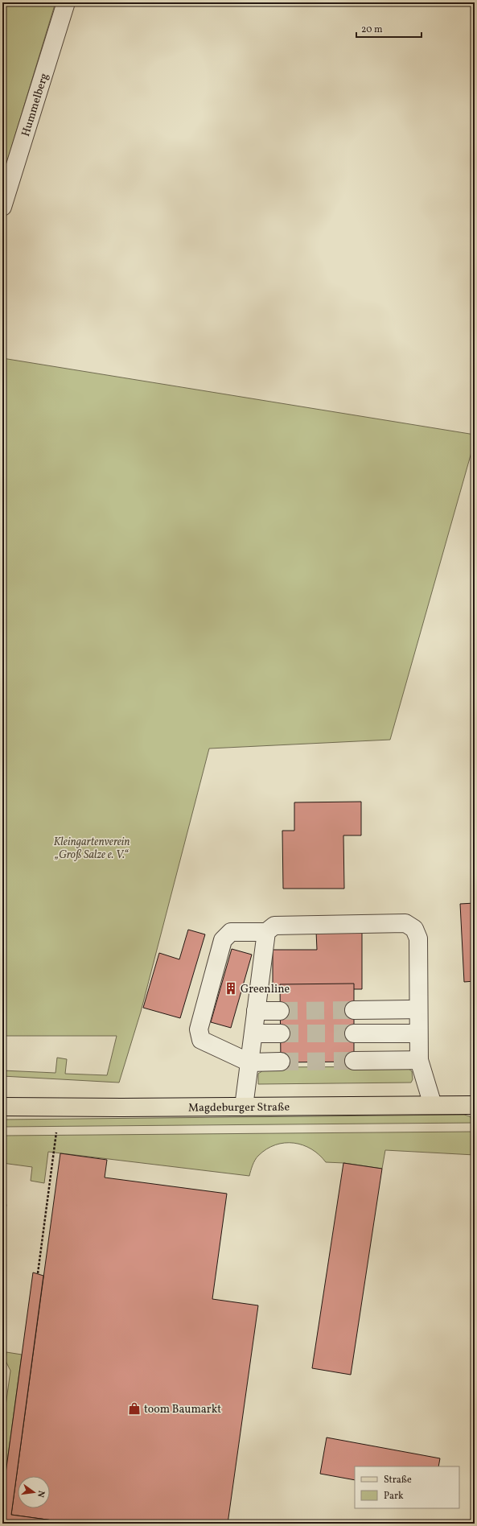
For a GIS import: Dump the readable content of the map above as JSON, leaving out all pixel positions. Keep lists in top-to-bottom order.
{
  "streets": {
    "main road": ["Magdeburger Straße"],
    "street": ["Hummelberg"]
  },
  "parks": ["Kleingartenverein „Groß Salze e. V.“"],
  "places": {
    "building": ["Greenline"],
    "shop": ["toom Baumarkt"]
  },
  "legend": ["Straße", "Park"],
  "scale_bar": "20 m",
  "north": "right"
}
